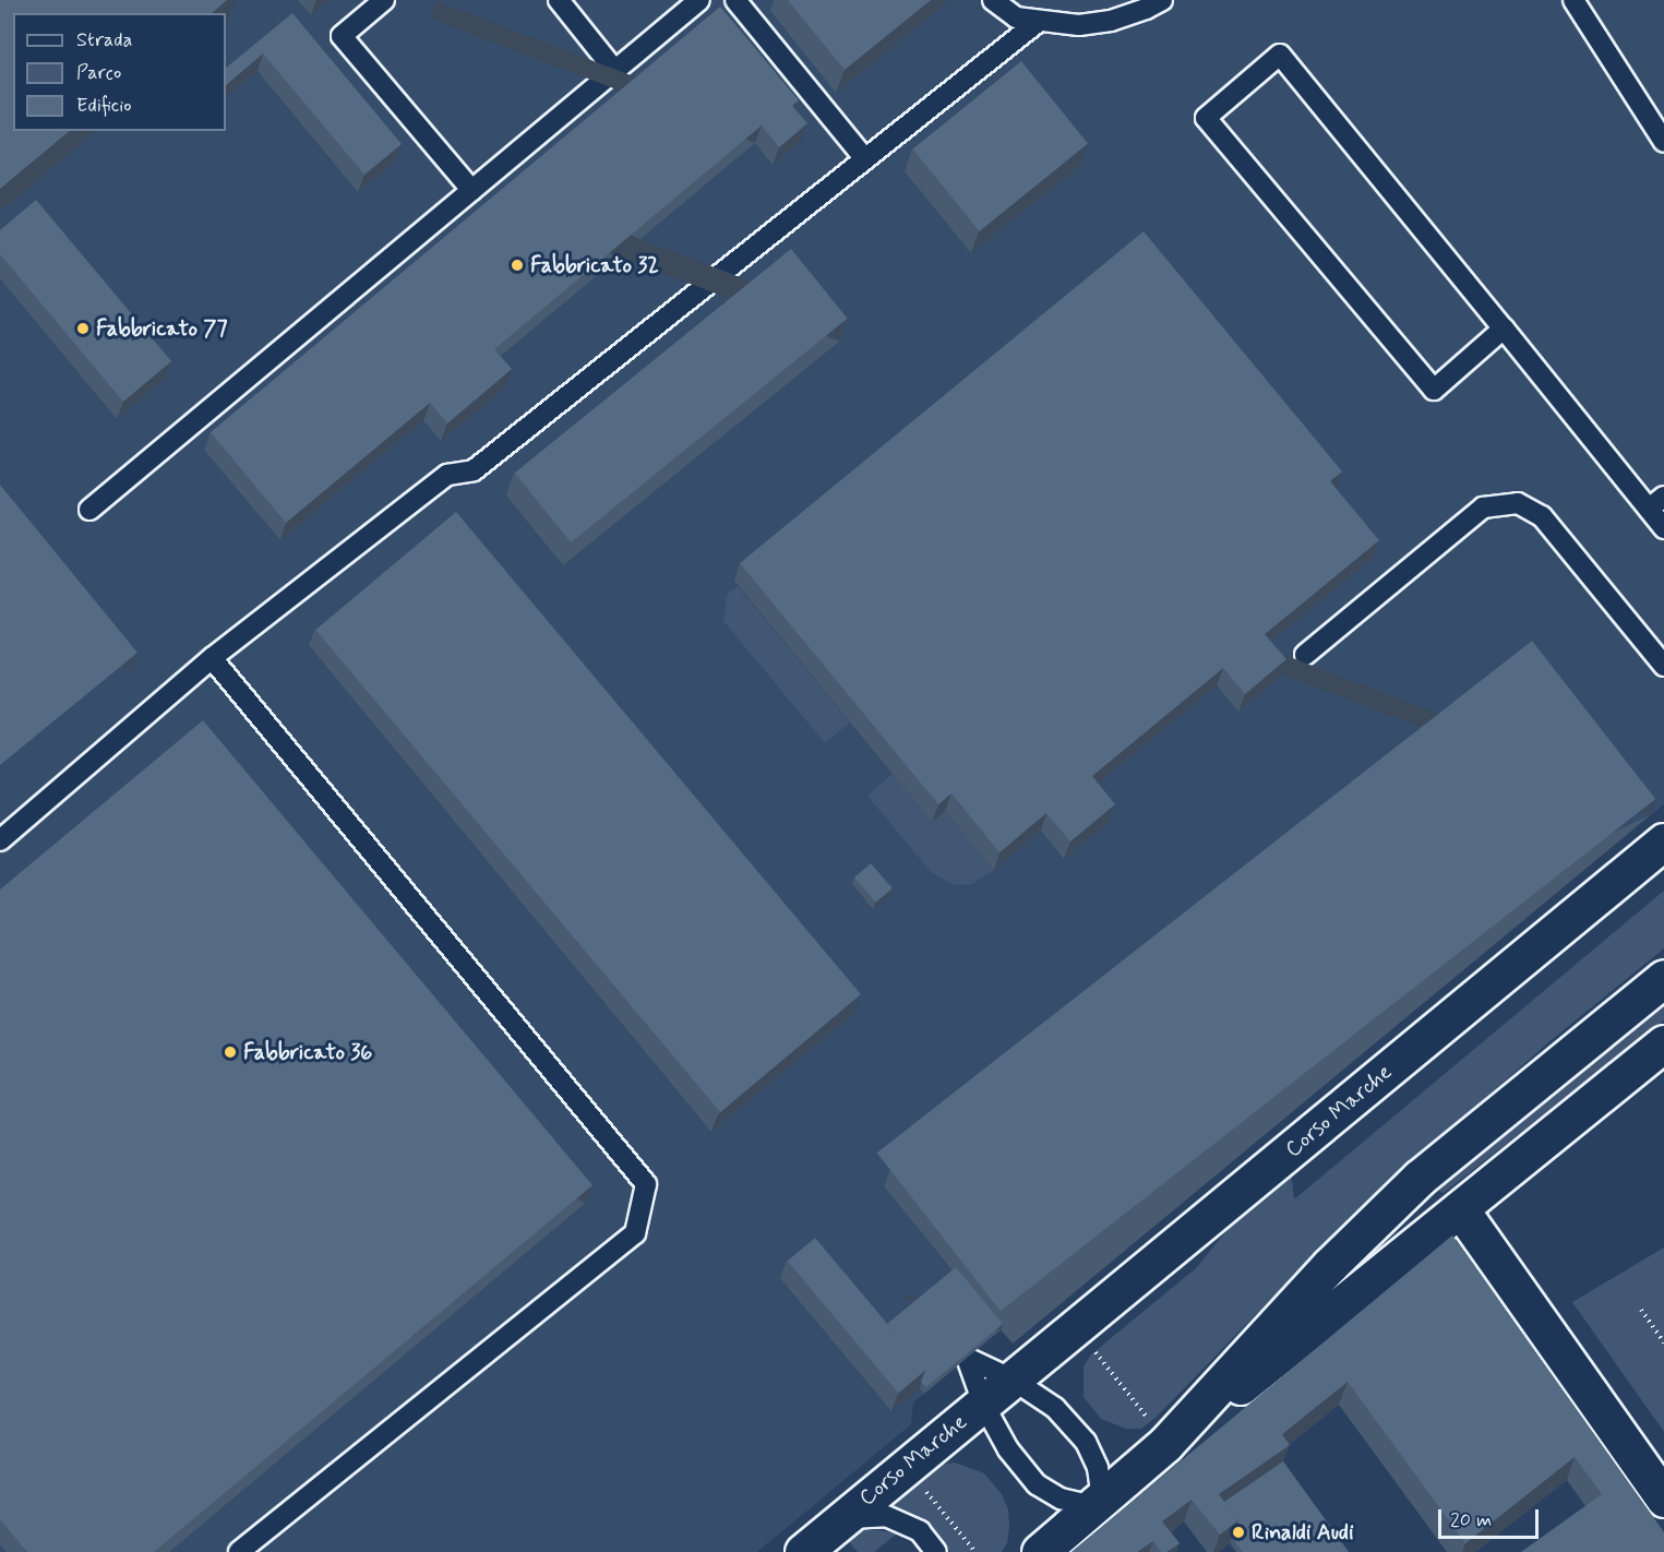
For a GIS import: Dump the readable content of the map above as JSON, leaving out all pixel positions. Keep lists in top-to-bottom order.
{
  "streets": {
    "main road": ["Corso Marche"]
  },
  "places": [
    "Fabbricato 32",
    "Fabbricato 77",
    "Fabbricato 36",
    "Rinaldi Audi"
  ],
  "legend": ["Strada", "Parco", "Edificio"],
  "scale_bar": "20 m"
}
